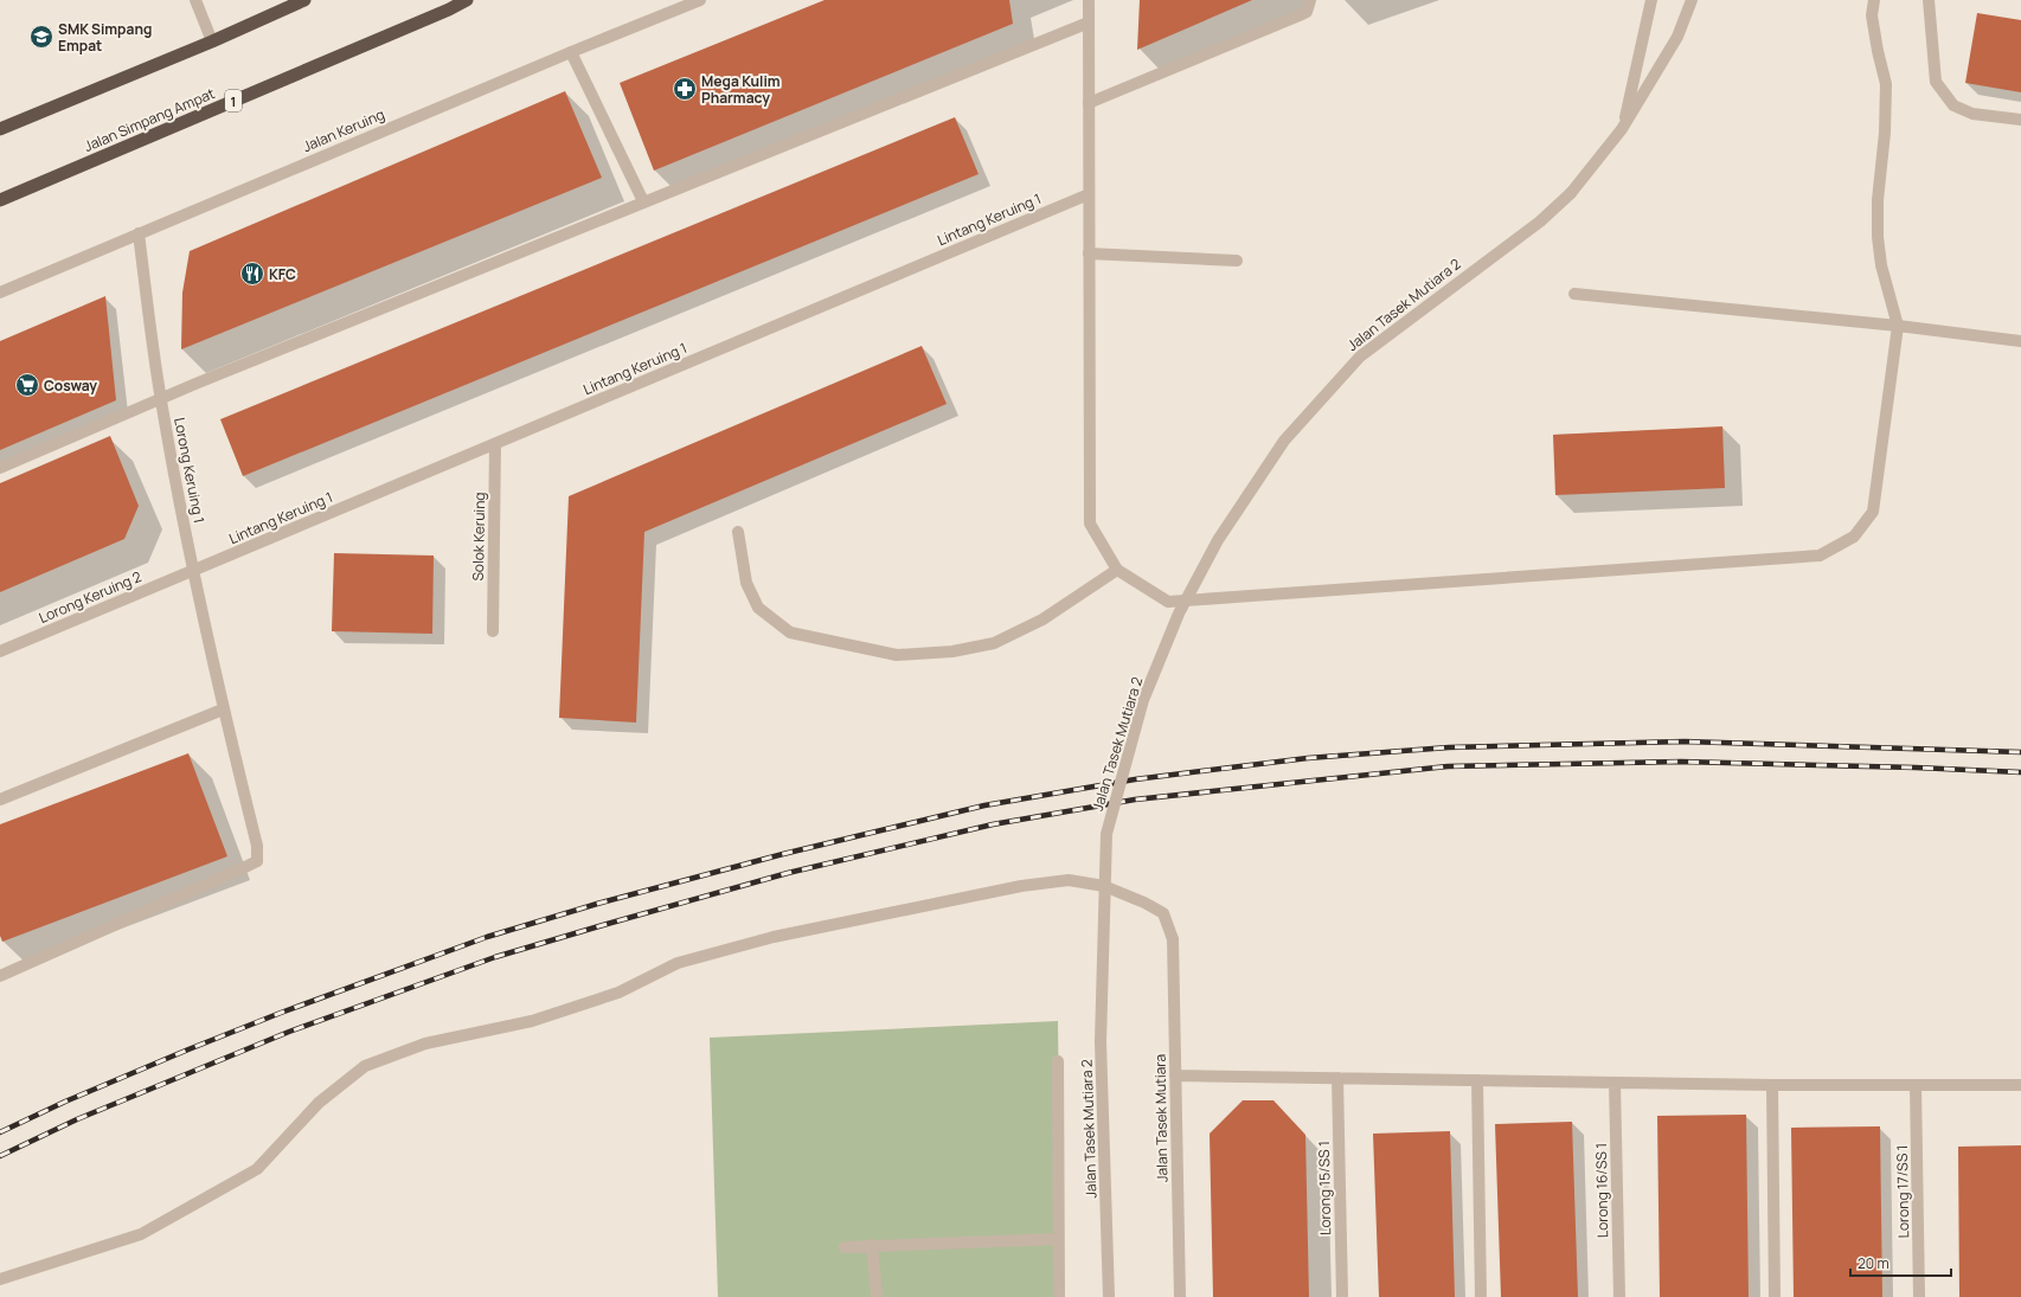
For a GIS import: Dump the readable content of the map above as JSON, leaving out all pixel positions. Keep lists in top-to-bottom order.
{
  "streets": {
    "highway": ["1", "Jalan Simpang Ampat"],
    "street": [
      "Jalan Keruing",
      "Lintang Keruing 1",
      "Jalan Tasek Mutiara 2",
      "Lorong Keruing 1",
      "Solok Keruing",
      "Lorong Keruing 2",
      "Jalan Tasek Mutiara",
      "Lorong 15/SS 1",
      "Lorong 16/SS 1",
      "Lorong 17/SS 1"
    ]
  },
  "crossings": [
    ["Jalan Keruing", "Lorong Keruing 1"],
    ["Lintang Keruing 1", "Lorong Keruing 1"],
    ["Lintang Keruing 1", "Solok Keruing"],
    ["Lintang Keruing 1", "Lorong Keruing 2"],
    ["Lorong Keruing 1", "Lorong Keruing 2"]
  ],
  "places": {
    "school or university": ["SMK Simpang Empat"],
    "pharmacy": ["Mega Kulim Pharmacy"],
    "restaurant": ["KFC"],
    "supermarket": ["Cosway"]
  },
  "scale_bar": "20 m"
}
